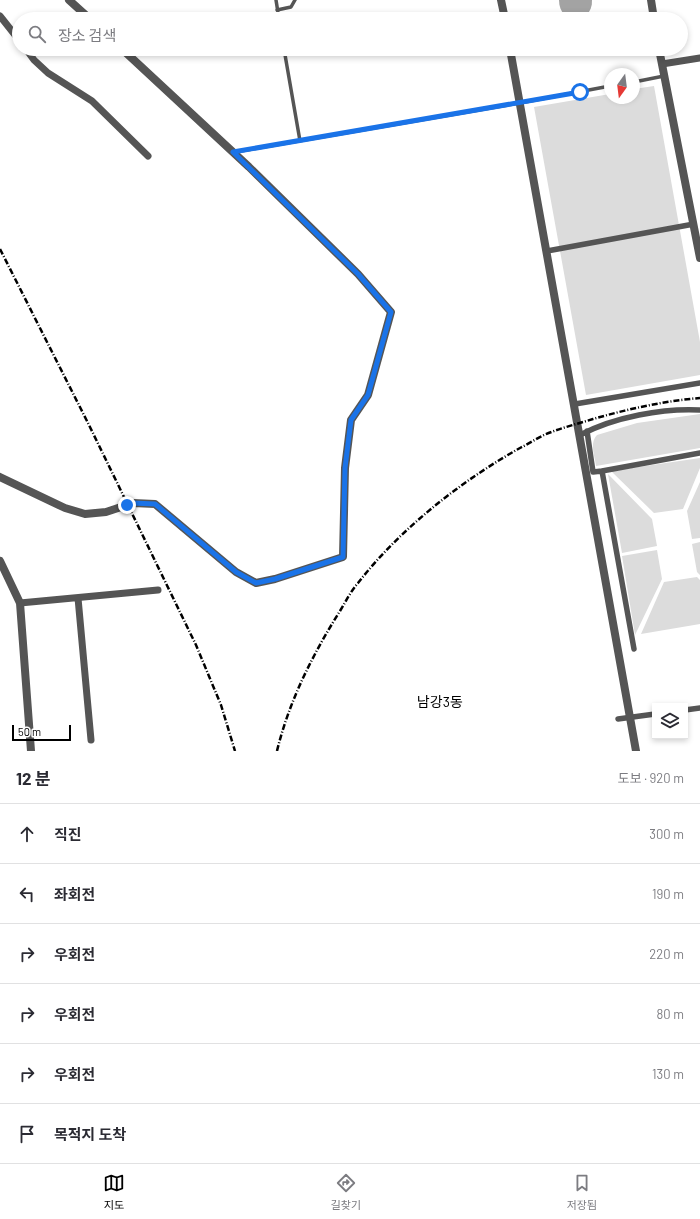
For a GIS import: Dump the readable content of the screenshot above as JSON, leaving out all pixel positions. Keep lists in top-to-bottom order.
{
  "districts": ["남강3동"],
  "scale_bar": "50 m",
  "north": "bottom",
  "page": {
    "search": "장소 검색",
    "scale": "50 m",
    "heading": ["12 분", "도보 · 920 m"],
    "list": [
      ["직진", "300 m"],
      ["좌회전", "190 m"],
      ["우회전", "220 m"],
      ["우회전", "80 m"],
      ["우회전", "130 m"],
      "목적지 도착"
    ],
    "nav": ["지도", "길찾기", "저장됨"]
  }
}
